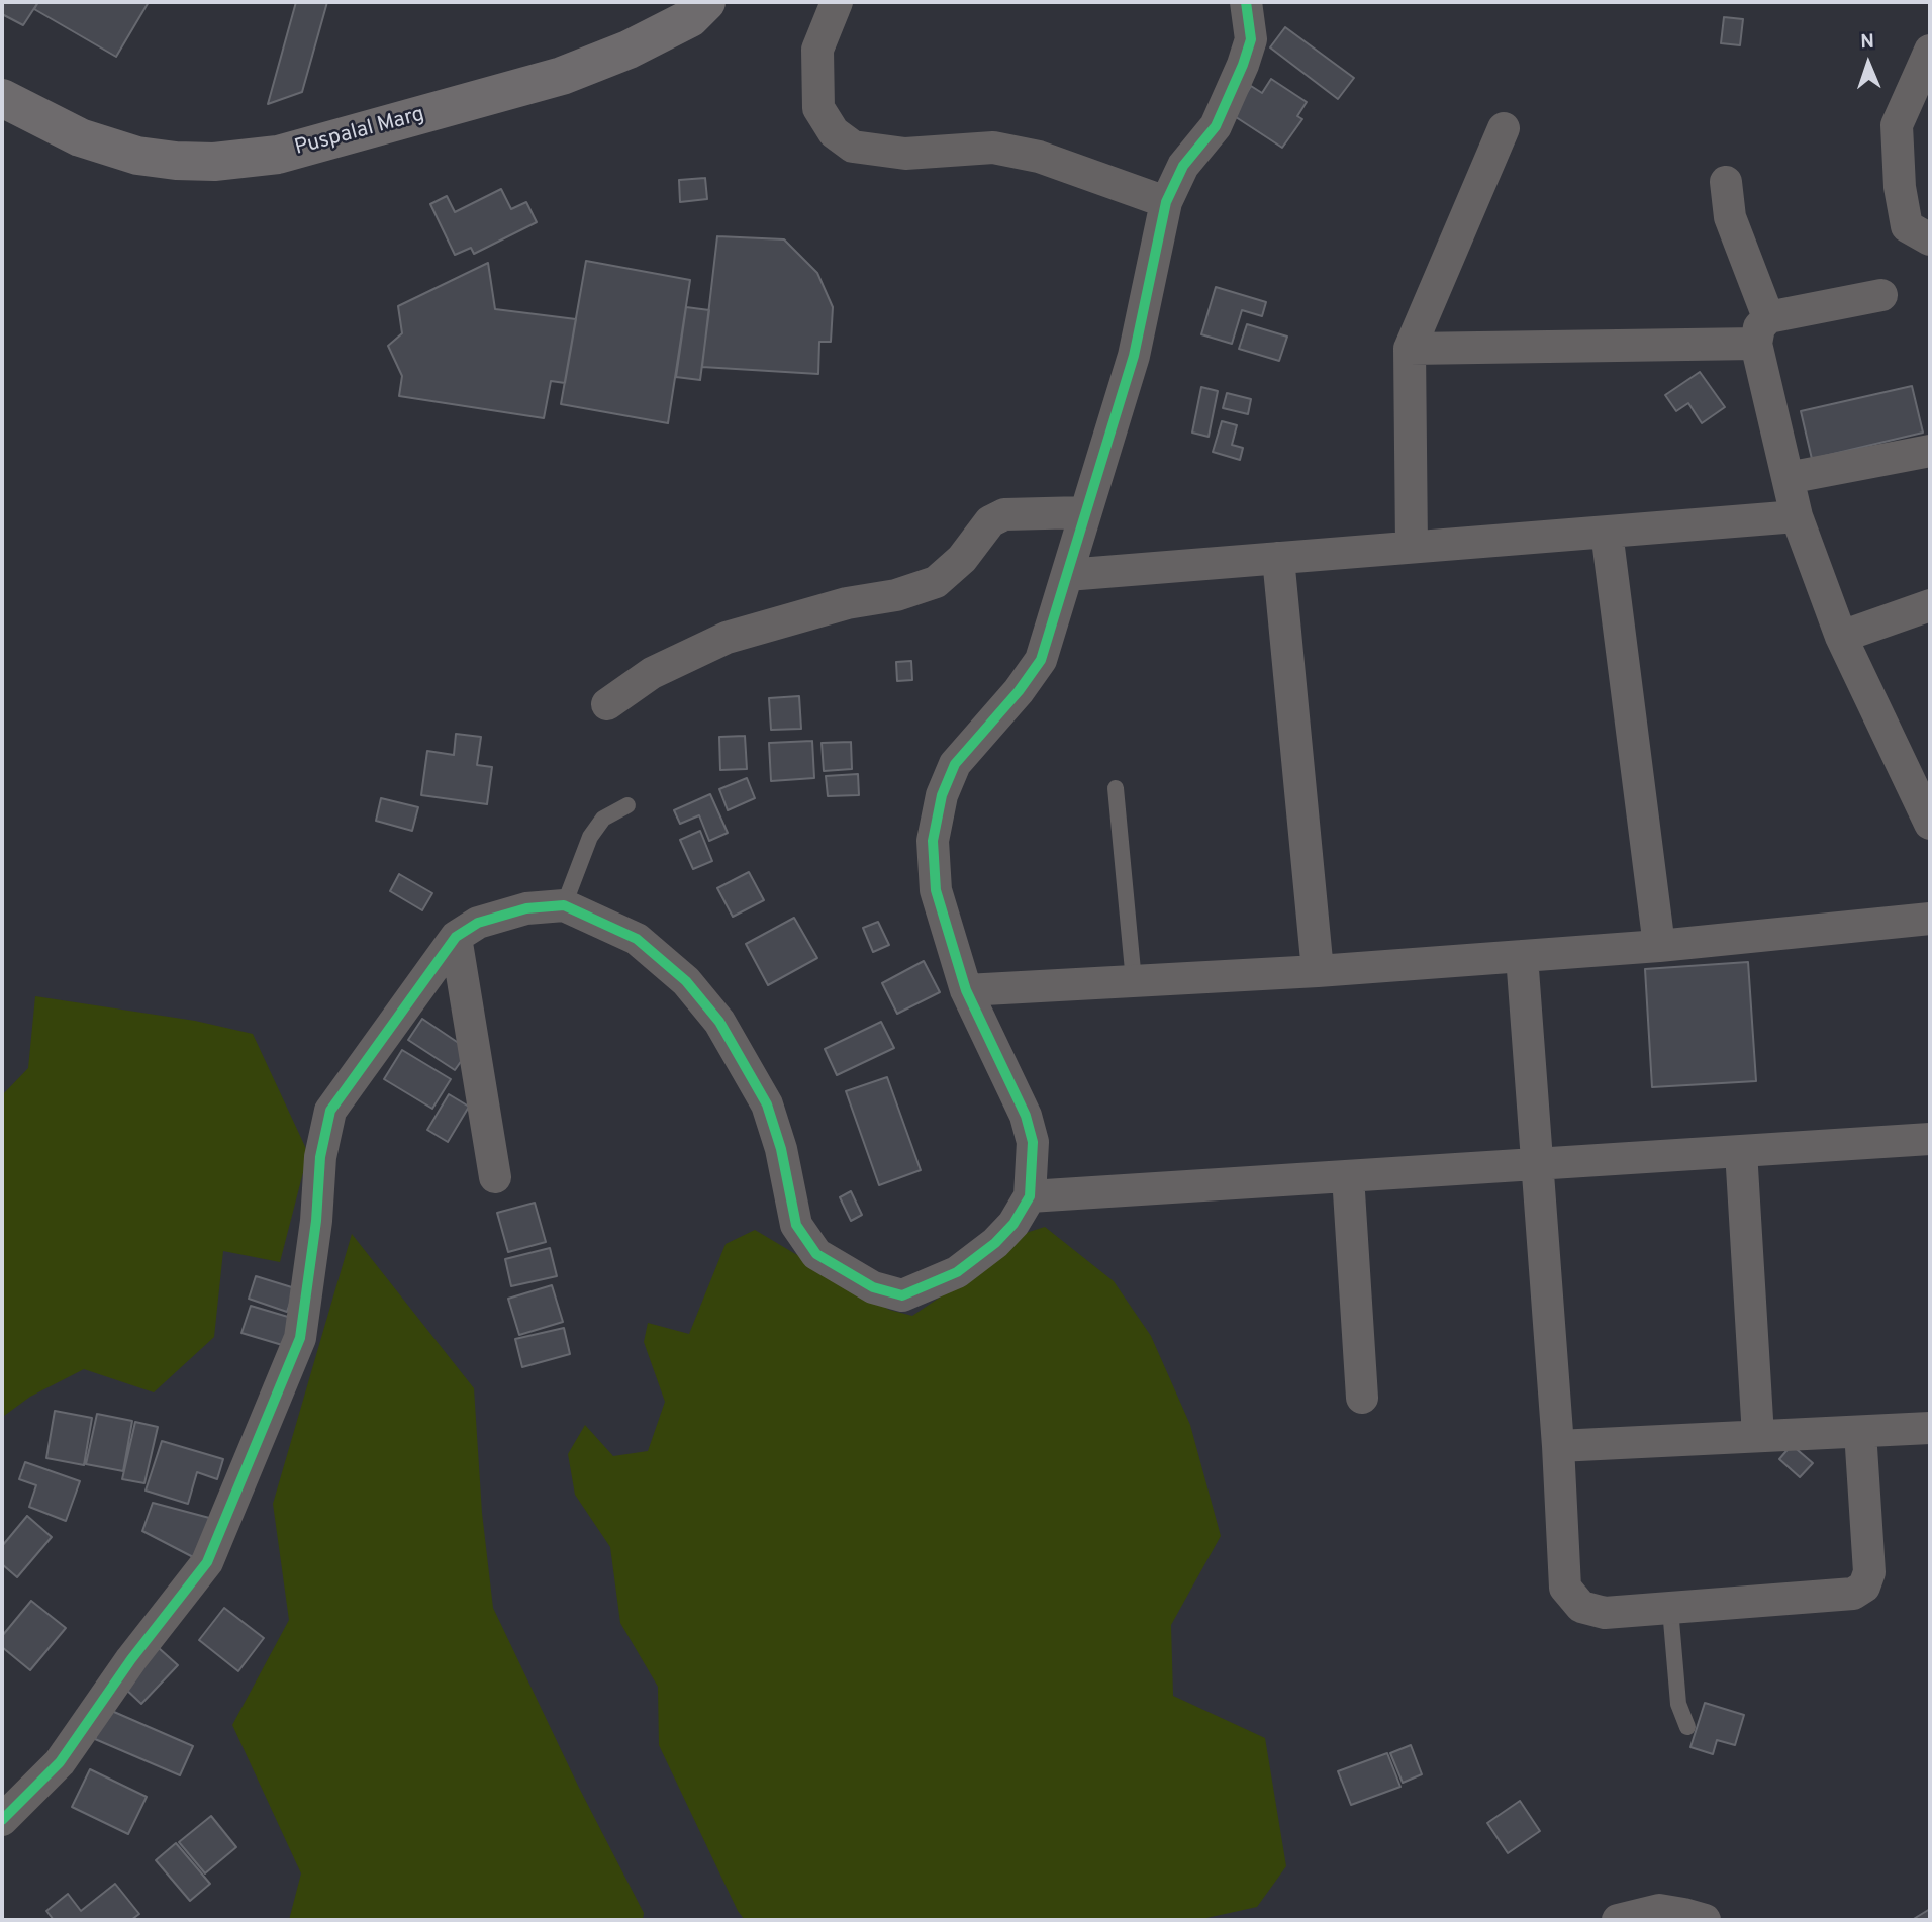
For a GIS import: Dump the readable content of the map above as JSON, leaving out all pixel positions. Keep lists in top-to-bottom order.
{
  "streets": {
    "main road": ["Puspalal Marg"]
  },
  "north": "top"
}
